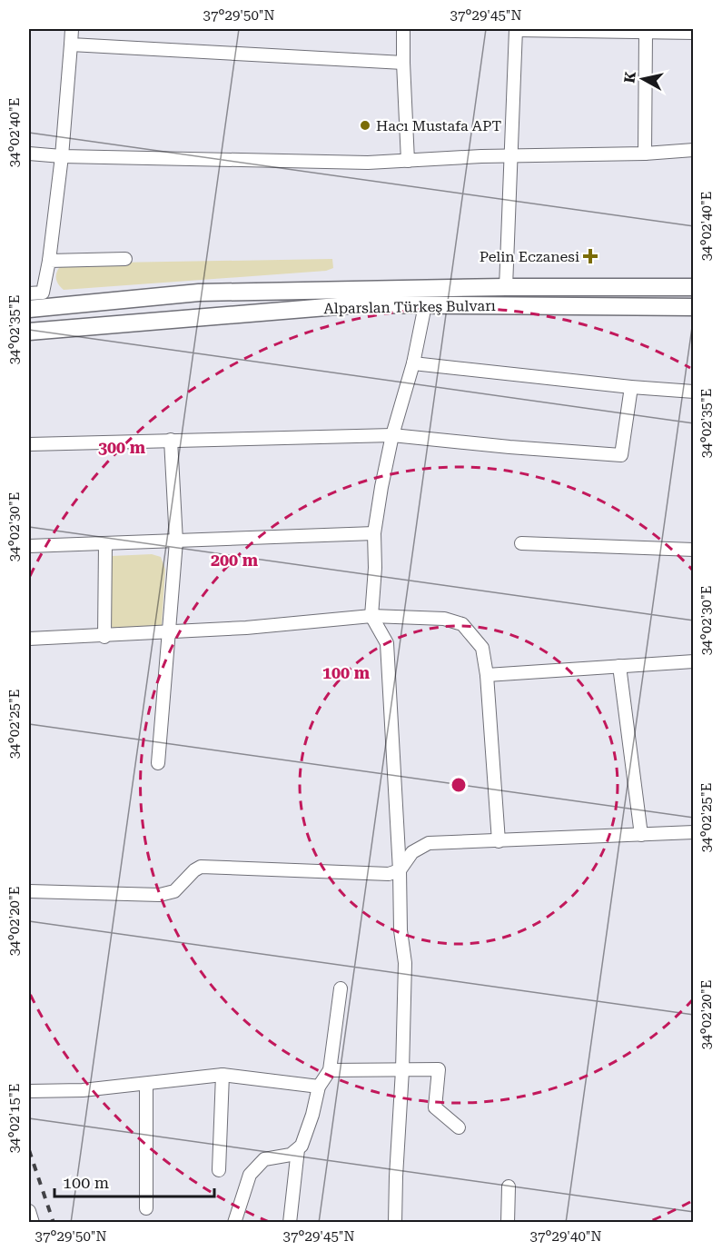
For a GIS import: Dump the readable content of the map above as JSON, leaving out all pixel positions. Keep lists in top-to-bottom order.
{
  "streets": {
    "main road": ["Alparslan Türkeş Bulvarı"]
  },
  "places": {
    "other": ["Hacı Mustafa APT"],
    "health": ["Pelin Eczanesi"]
  },
  "scale_bar": "100 m",
  "north": "left",
  "coordinates": [
    "37°29'50\"N",
    "37°29'45\"N",
    "34°02'40\"E",
    "34°02'35\"E",
    "34°02'30\"E",
    "34°02'25\"E",
    "34°02'20\"E",
    "34°02'15\"E",
    "37°29'40\"N"
  ],
  "rings": ["300 m", "200 m", "100 m"]
}
